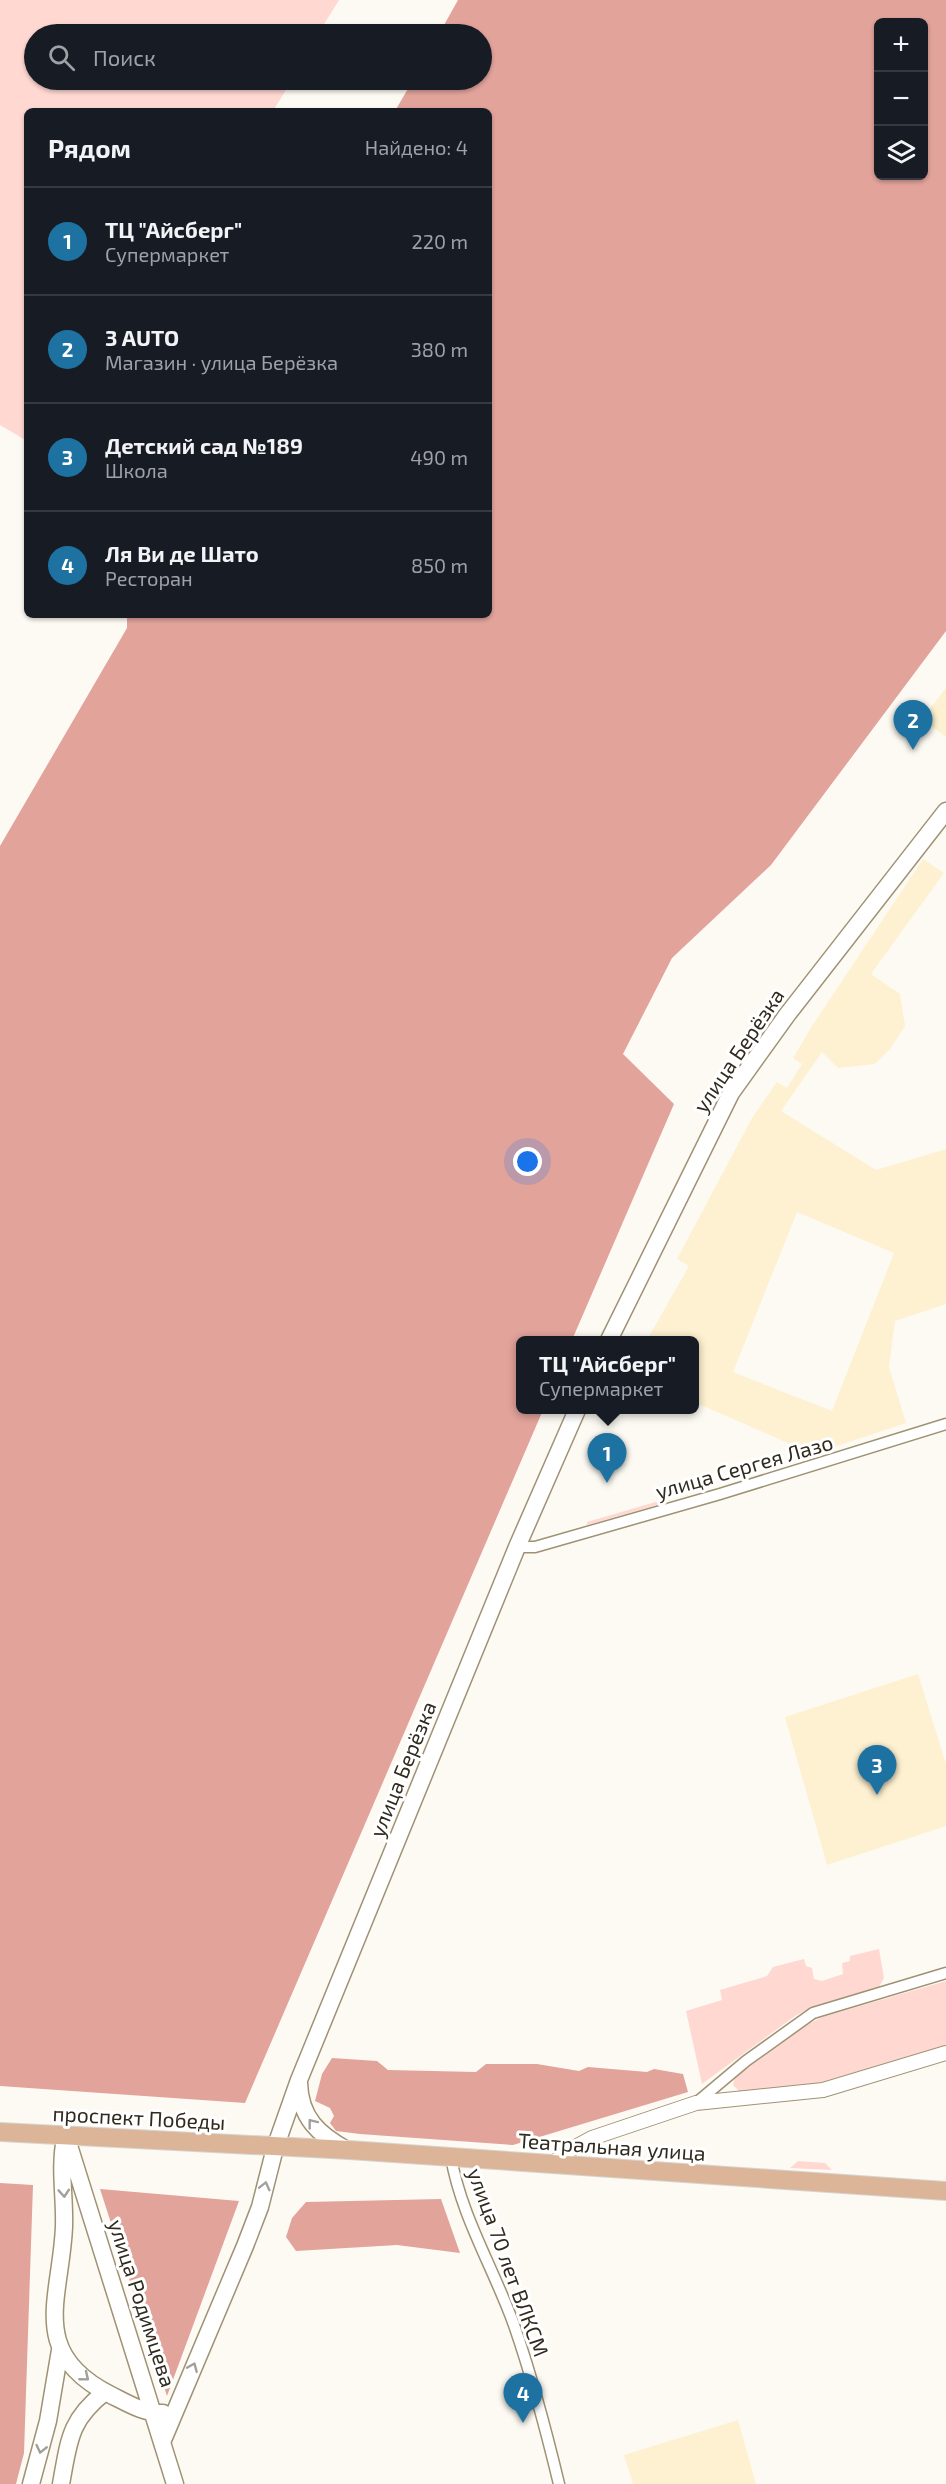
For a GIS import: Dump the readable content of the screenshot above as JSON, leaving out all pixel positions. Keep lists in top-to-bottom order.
{
  "streets": {
    "main road": [
      "улица Берёзка",
      "проспект Победы",
      "Театральная улица",
      "улица Родимцева"
    ],
    "street": ["улица Сергея Лазо", "улица 70 лет ВЛКСМ"]
  },
  "crossings": [
    ["улица Берёзка", "улица Сергея Лазо"],
    ["улица Берёзка", "проспект Победы"],
    ["улица Берёзка", "Театральная улица"],
    ["улица Берёзка", "улица Родимцева"],
    ["проспект Победы", "Театральная улица"],
    ["проспект Победы", "улица Родимцева"],
    ["Театральная улица", "улица 70 лет ВЛКСМ"]
  ],
  "page": {
    "map_buttons": ["+", "−"],
    "search": "Поиск",
    "heading": ["Рядом", "Найдено: 4"],
    "list": [
      {
        "mark": "1",
        "name": "ТЦ \"Айсберг\"",
        "note": "Супермаркет",
        "value": "220 m"
      },
      {
        "mark": "2",
        "name": "3 AUTO",
        "note": "Магазин · улица Берёзка",
        "value": "380 m"
      },
      {
        "mark": "3",
        "name": "Детский сад №189",
        "note": "Школа",
        "value": "490 m"
      },
      {
        "mark": "4",
        "name": "Ля Ви де Шато",
        "note": "Ресторан",
        "value": "850 m"
      }
    ],
    "pins": [
      "2",
      "1",
      "3",
      "4"
    ],
    "popup": ["ТЦ \"Айсберг\"", "Супермаркет"]
  }
}
